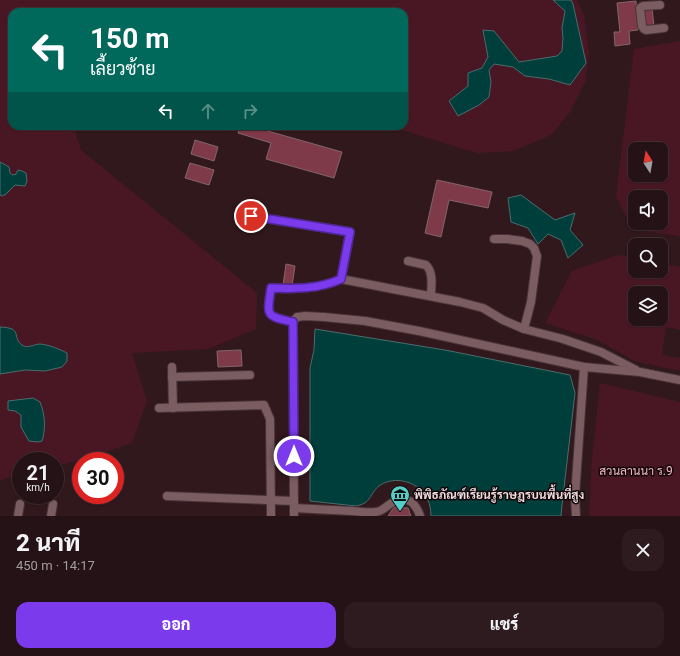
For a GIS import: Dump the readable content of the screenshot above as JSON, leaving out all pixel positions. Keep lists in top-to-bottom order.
{
  "parks": ["สวนลานนา ร.9"],
  "places": {
    "museum": ["พิพิธภัณฑ์เรียนรู้ราษฎรบนพื้นที่สูง"]
  },
  "north": "top",
  "page": {
    "turn": ["150 m", "เลี้ยวซ้าย"],
    "speed": "21 km/h",
    "limit": "30",
    "heading": ["2 นาที", "450 m · 14:17"],
    "buttons": ["ออก", "แชร์"]
  }
}
